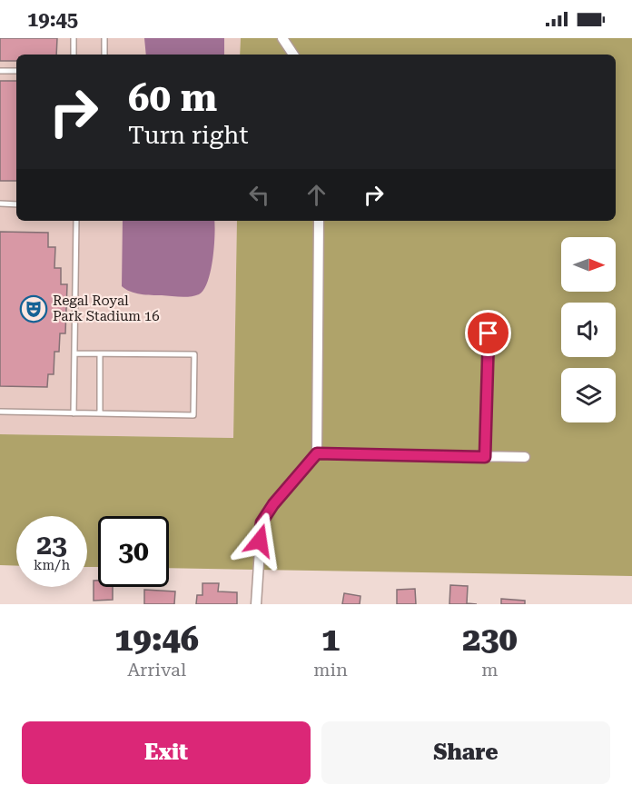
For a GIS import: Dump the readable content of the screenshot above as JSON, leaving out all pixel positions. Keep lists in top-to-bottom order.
{
  "places": {
    "theatre": ["Regal Royal Park Stadium 16"]
  },
  "north": "right",
  "page": {
    "status": "19:45",
    "turn": ["60 m", "Turn right"],
    "speed": "23 km/h",
    "limit": "30",
    "eta": [
      "19:46",
      "Arrival",
      "1",
      "min",
      "230",
      "m"
    ],
    "buttons": ["Exit", "Share"]
  }
}
